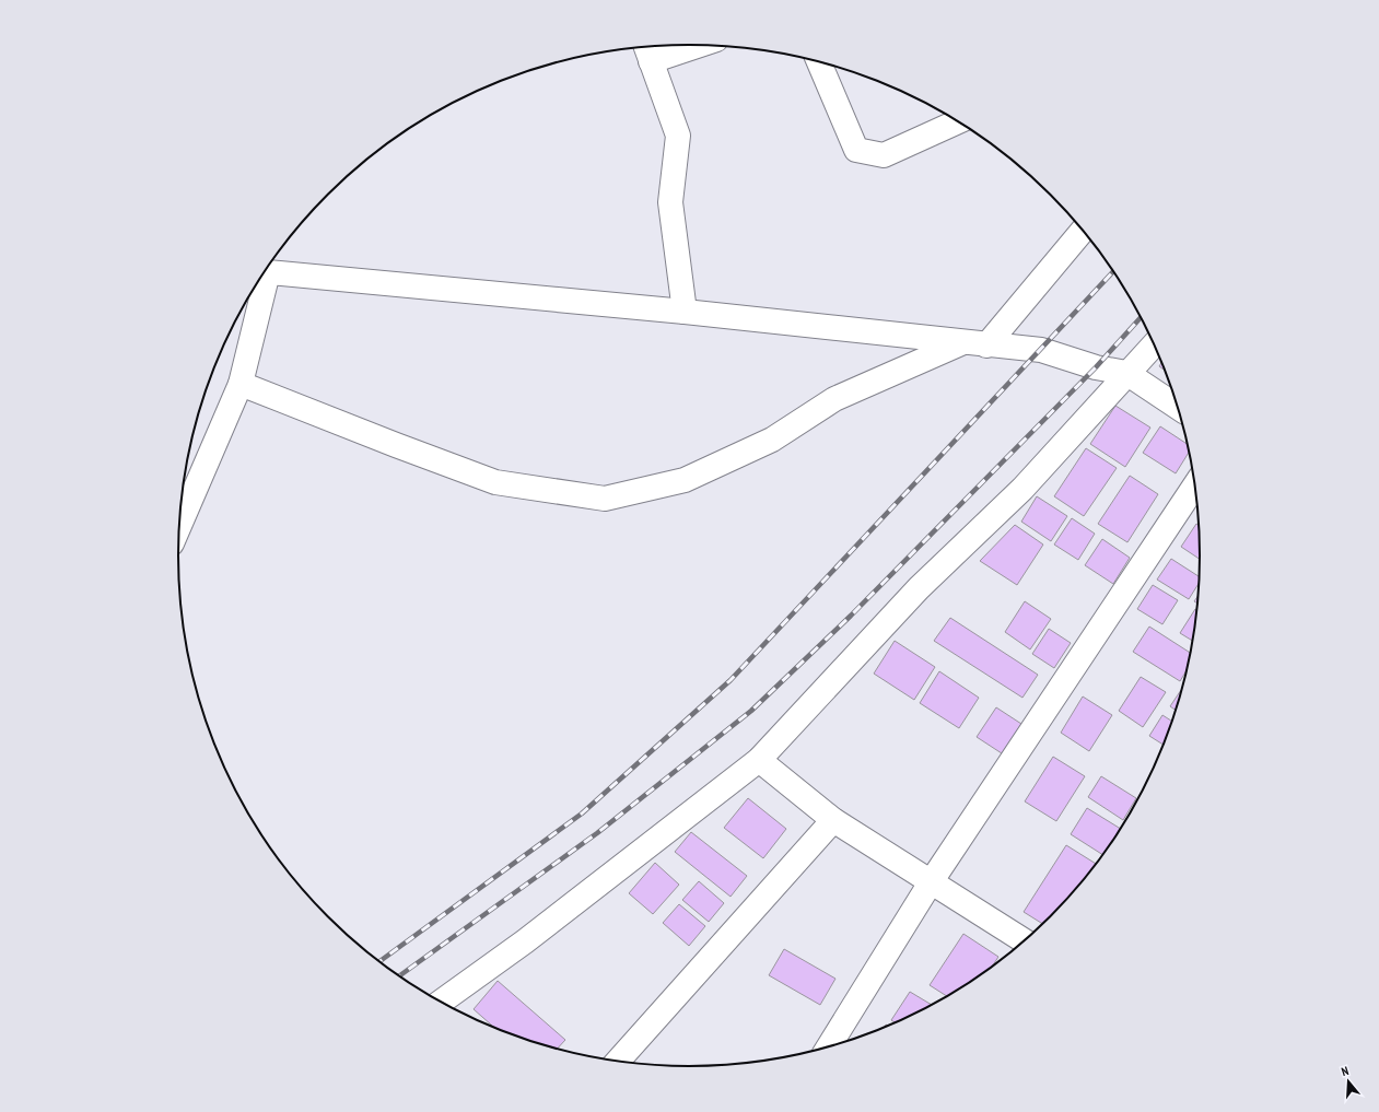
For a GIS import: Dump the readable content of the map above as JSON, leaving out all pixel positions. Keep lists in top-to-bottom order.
{
  "north": "top"
}
